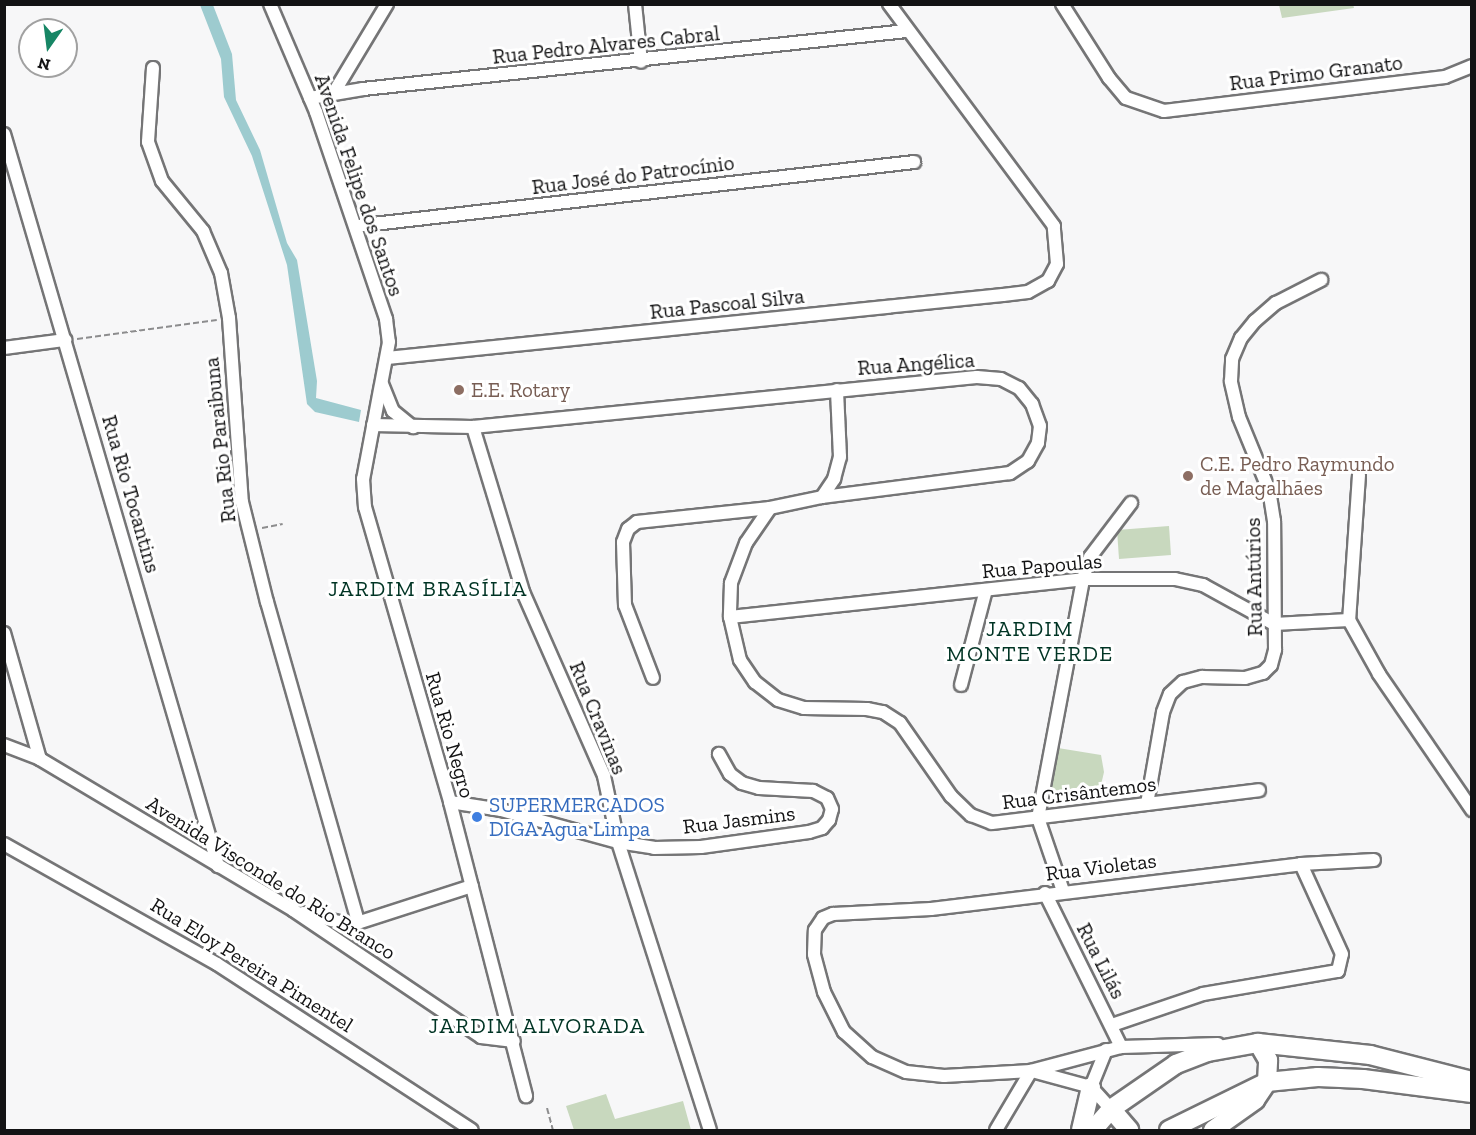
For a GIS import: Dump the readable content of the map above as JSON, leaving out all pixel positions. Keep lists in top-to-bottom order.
{
  "streets": {
    "street": [
      "Rua Pedro Alvares Cabral",
      "Rua Primo Granato",
      "Rua José do Patrocínio",
      "Avenida Felipe dos Santos",
      "Rua Pascoal Silva",
      "Rua Angélica",
      "Rua Rio Paraibuna",
      "Rua Rio Tocantins",
      "Rua Papoulas",
      "Rua Antúrios",
      "Rua Cravinas",
      "Rua Rio Negro",
      "Rua Crisântemos",
      "Rua Jasmins",
      "Rua Violetas",
      "Avenida Visconde do Rio Branco",
      "Rua Lilás",
      "Rua Eloy Pereira Pimentel"
    ]
  },
  "crossings": [
    ["Rua Pedro Alvares Cabral", "Avenida Felipe dos Santos"],
    ["Rua Pedro Alvares Cabral", "Rua Pascoal Silva"],
    ["Rua José do Patrocínio", "Avenida Felipe dos Santos"],
    ["Avenida Felipe dos Santos", "Rua Pascoal Silva"],
    ["Avenida Felipe dos Santos", "Rua Rio Negro"],
    ["Rua Angélica", "Rua Cravinas"],
    ["Rua Angélica", "Rua Rio Negro"],
    ["Rua Angélica", "Rua Crisântemos"],
    ["Rua Rio Paraibuna", "Avenida Visconde do Rio Branco"],
    ["Rua Rio Tocantins", "Avenida Visconde do Rio Branco"],
    ["Rua Papoulas", "Rua Antúrios"],
    ["Rua Papoulas", "Rua Crisântemos"],
    ["Rua Antúrios", "Rua Crisântemos"],
    ["Rua Cravinas", "Rua Jasmins"],
    ["Rua Rio Negro", "Rua Jasmins"],
    ["Rua Rio Negro", "Avenida Visconde do Rio Branco"],
    ["Rua Violetas", "Rua Lilás"]
  ],
  "districts": ["JARDIM BRASÍLIA", "JARDIM MONTE VERDE", "JARDIM ALVORADA"],
  "places": ["E.E. Rotary", "C.E. Pedro Raymundo de Magalhães", "SUPERMERCADOS DIGA Agua Limpa"],
  "north": "bottom"
}
